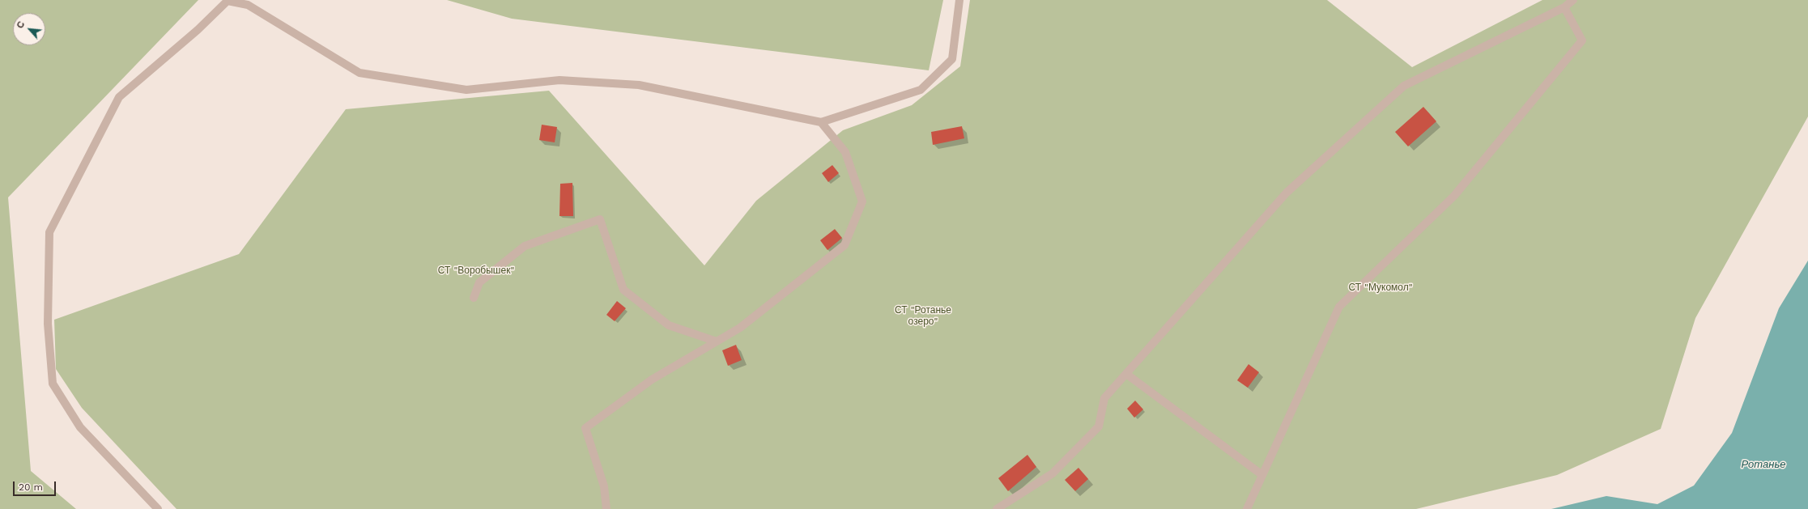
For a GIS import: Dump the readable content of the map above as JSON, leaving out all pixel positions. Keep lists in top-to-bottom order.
{
  "water": ["Ротанье"],
  "parks": ["СТ \"Воробышек\"", "СТ \"Мукомол\"", "СТ \"Ротанье озеро\""],
  "scale_bar": "20 m",
  "north": "top left"
}
